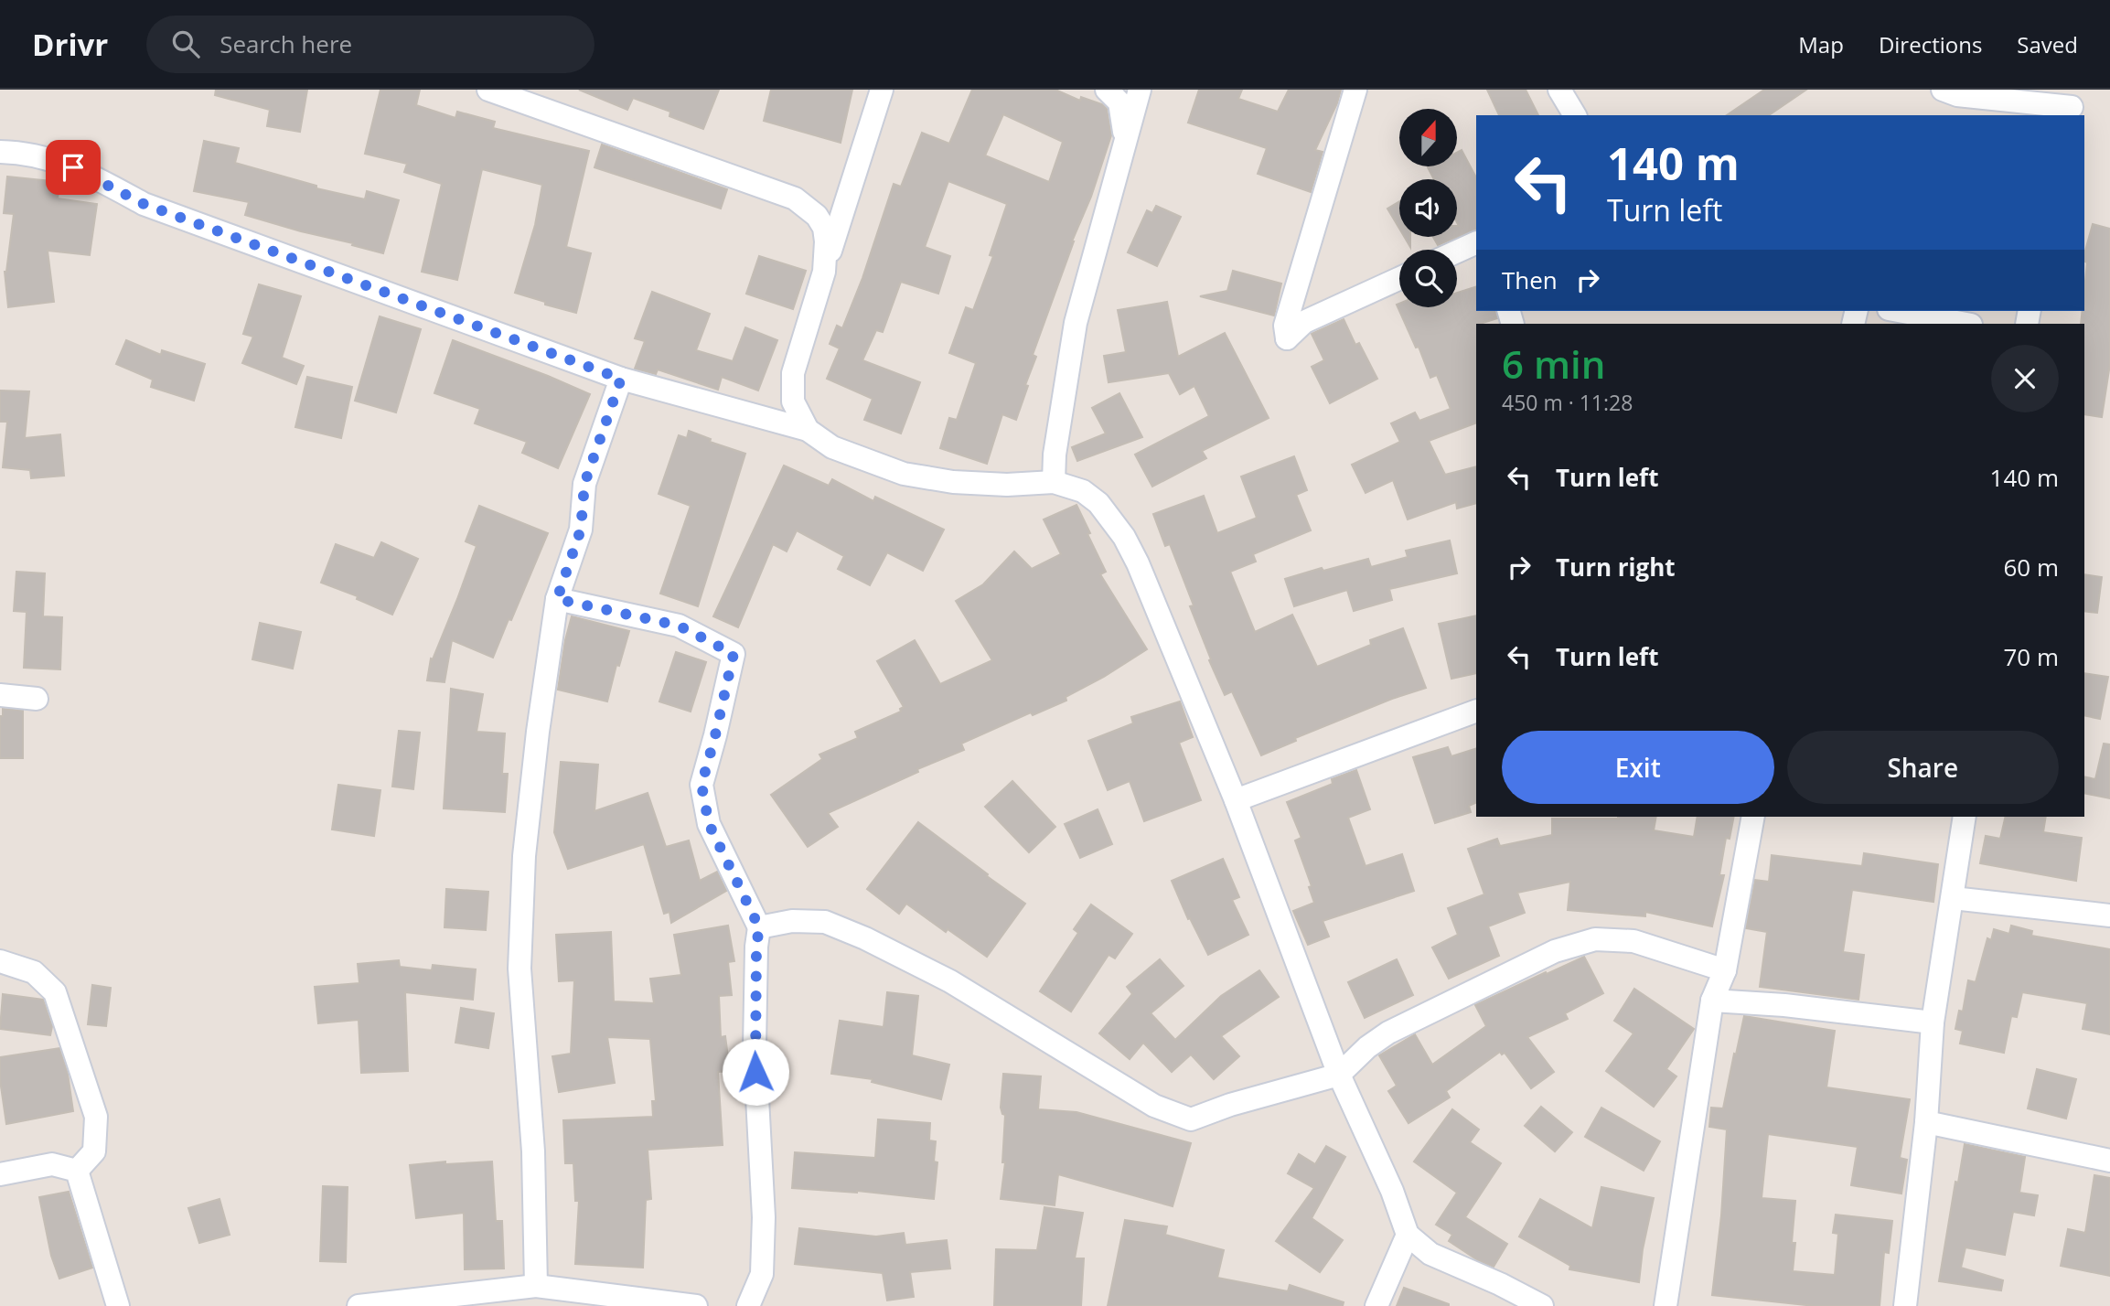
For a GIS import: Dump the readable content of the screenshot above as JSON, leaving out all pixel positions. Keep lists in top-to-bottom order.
{
  "north": "top",
  "page": {
    "header": "Drivr",
    "search": "Search here",
    "nav": ["Map", "Directions", "Saved"],
    "turn": ["140 m", "Turn left"],
    "then": "Then",
    "heading": ["6 min", "450 m · 11:28"],
    "list": [
      {
        "name": "Turn left",
        "value": "140 m"
      },
      {
        "name": "Turn right",
        "value": "60 m"
      },
      {
        "name": "Turn left",
        "value": "70 m"
      }
    ],
    "buttons": ["Exit", "Share"]
  }
}
